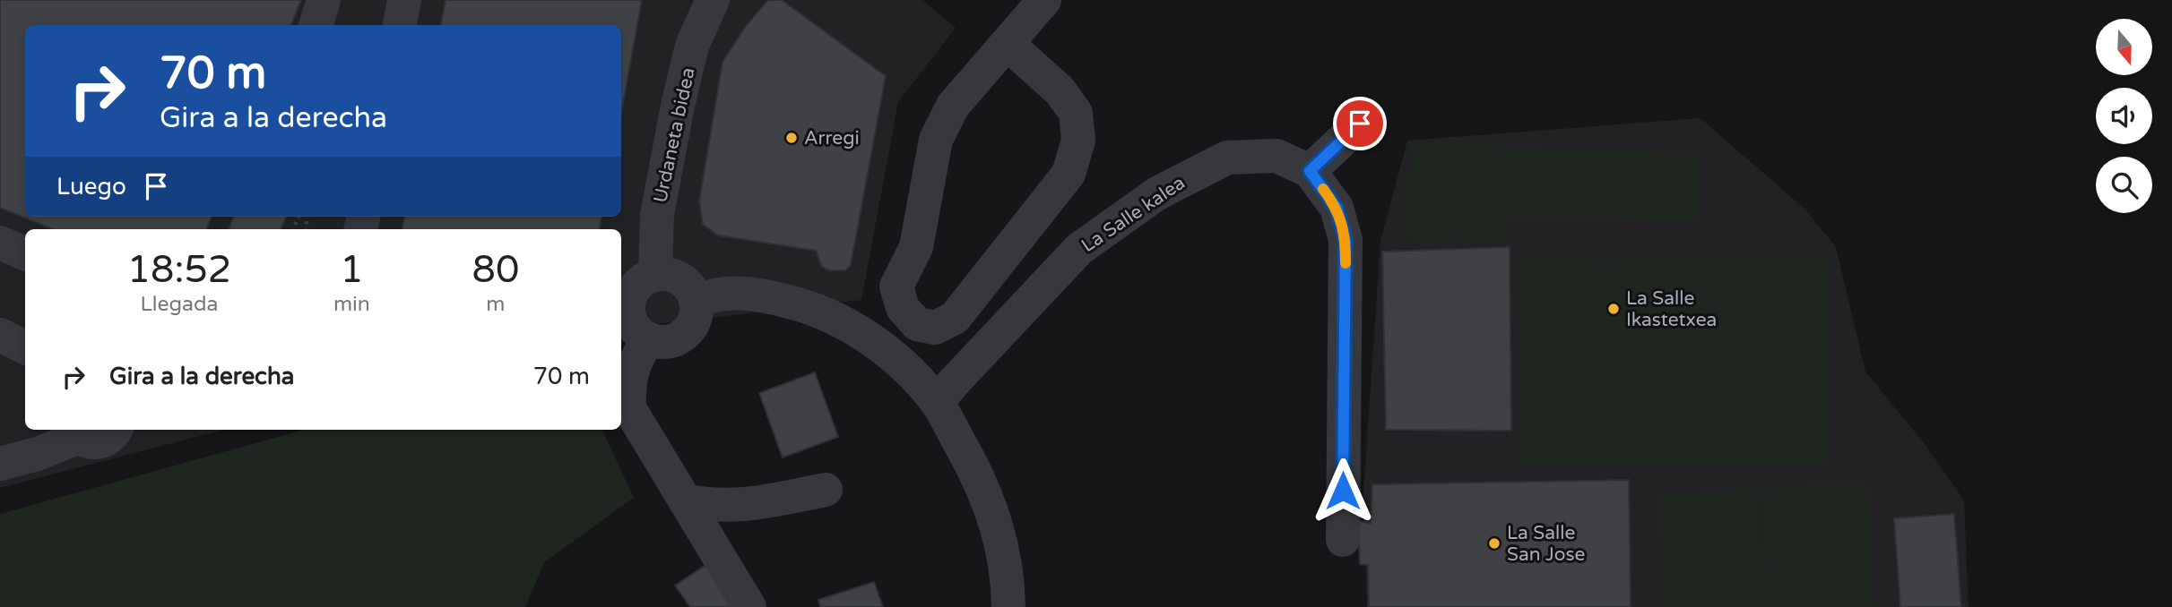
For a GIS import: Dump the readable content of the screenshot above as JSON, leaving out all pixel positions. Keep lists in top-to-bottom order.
{
  "streets": {
    "street": ["Urdaneta bidea", "La Salle kalea"]
  },
  "places": ["Arregi", "La Salle Ikastetxea", "La Salle San Jose"],
  "north": "bottom",
  "page": {
    "turn": ["70 m", "Gira a la derecha"],
    "then": "Luego",
    "eta": [
      "18:52",
      "Llegada",
      "1",
      "min",
      "80",
      "m"
    ],
    "list": [
      {
        "name": "Gira a la derecha",
        "value": "70 m"
      }
    ]
  }
}
